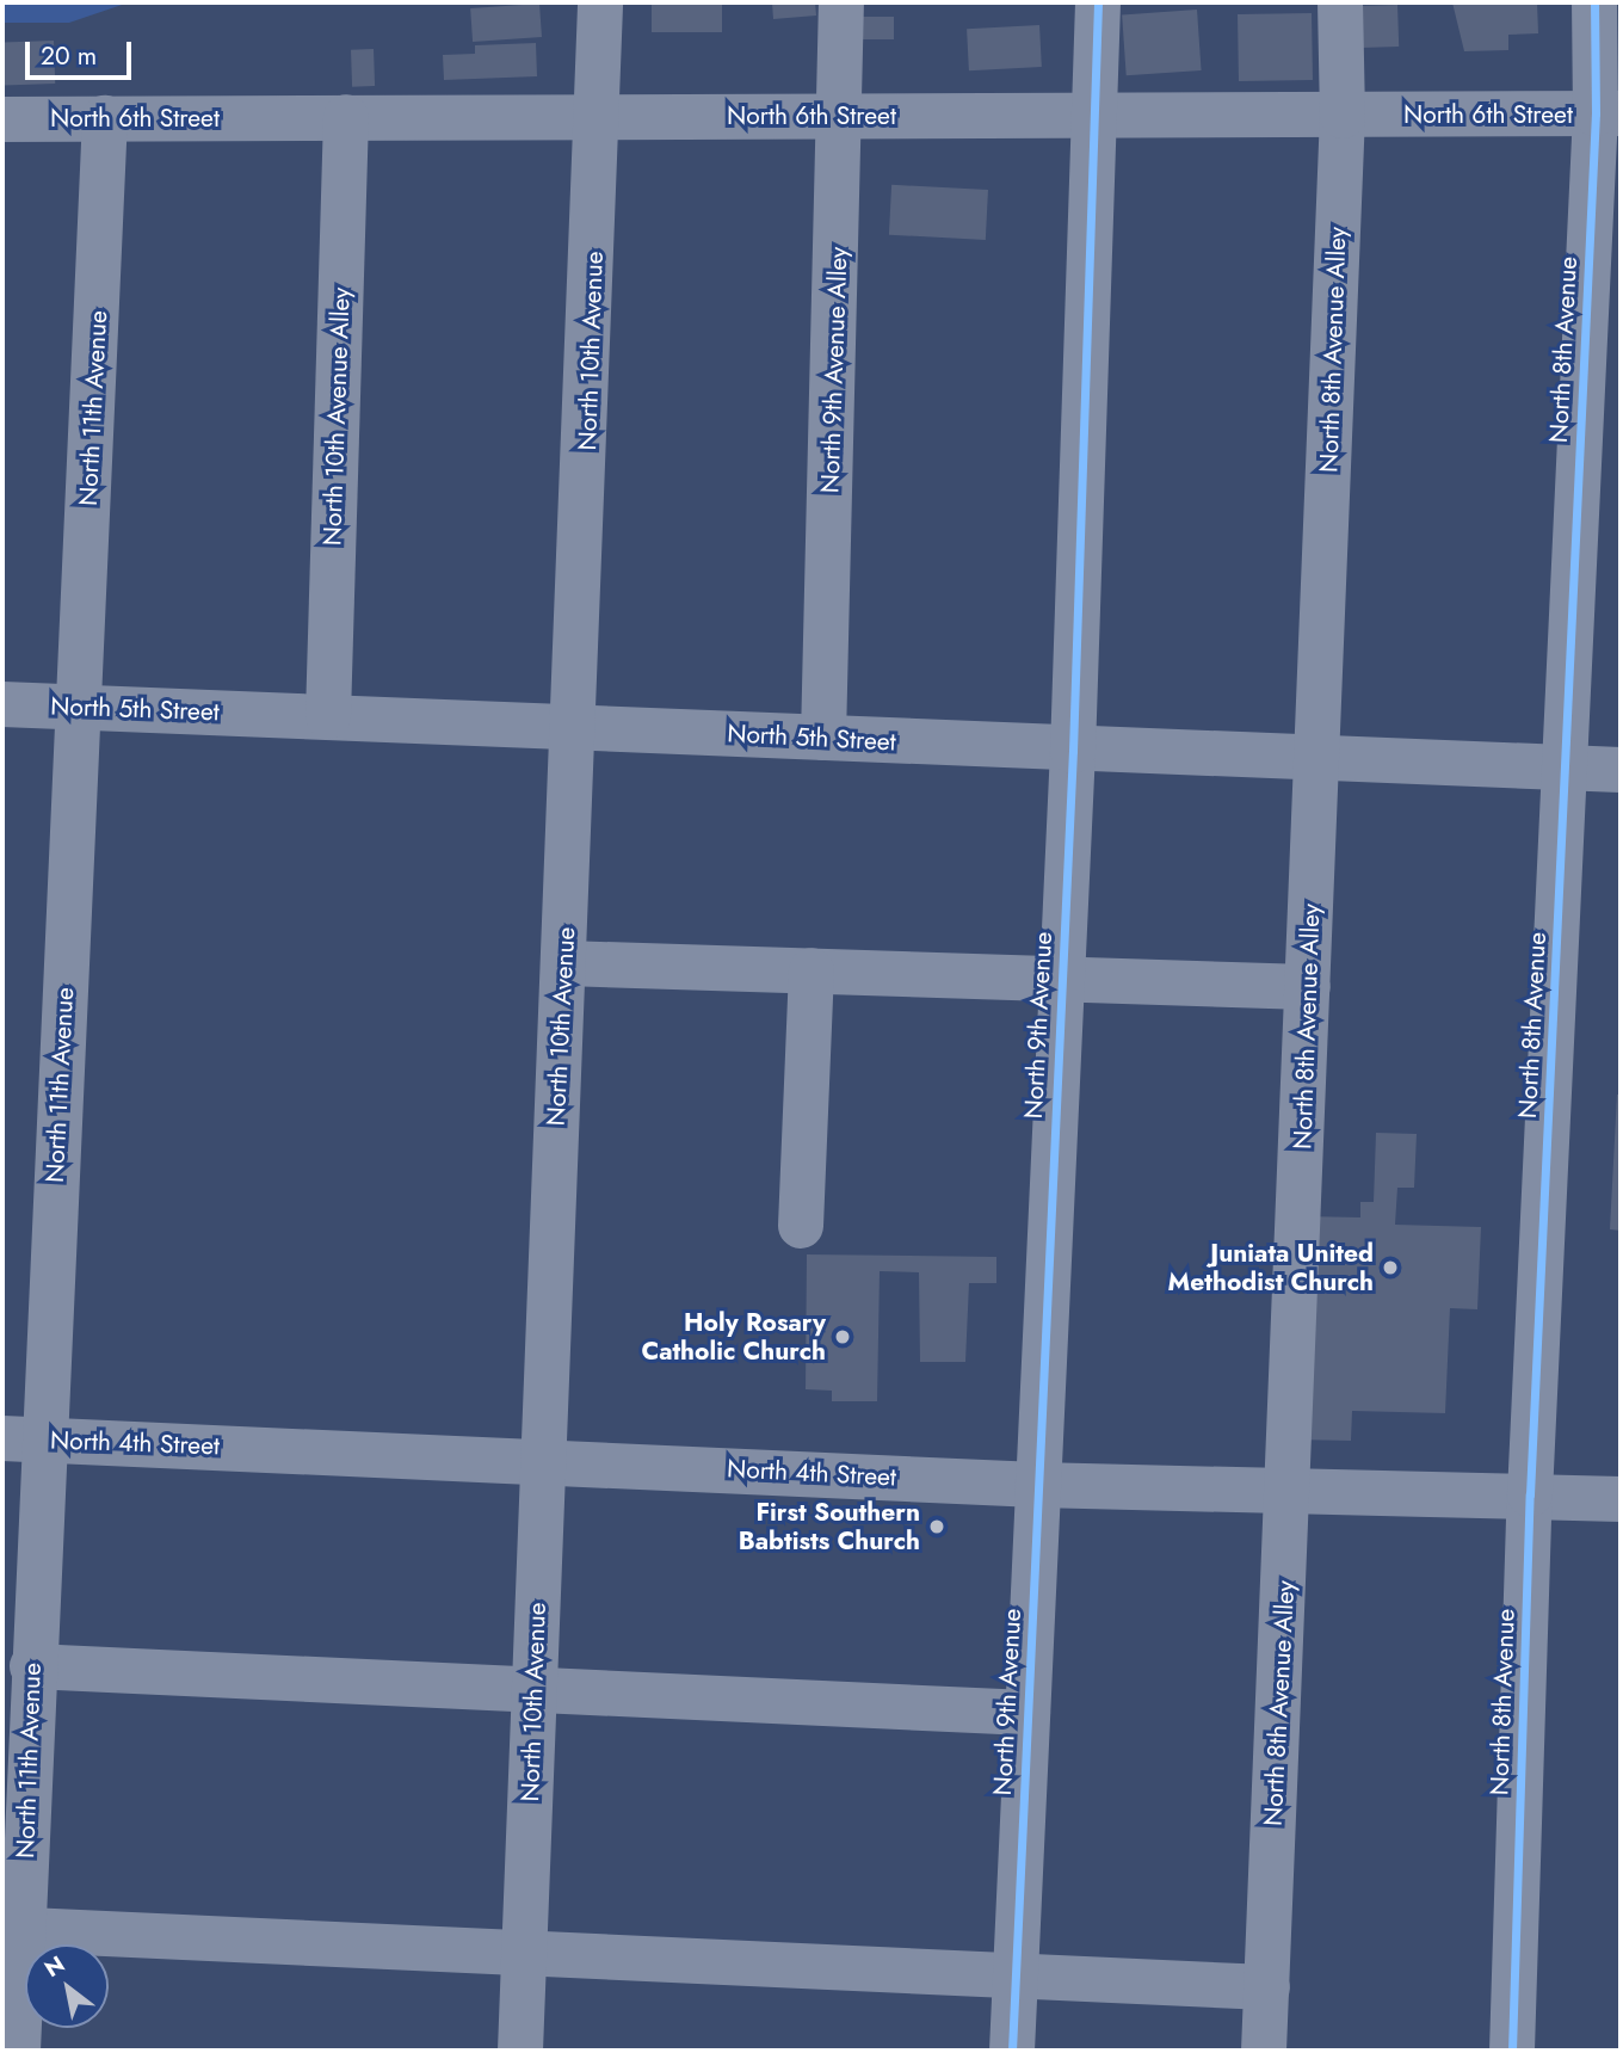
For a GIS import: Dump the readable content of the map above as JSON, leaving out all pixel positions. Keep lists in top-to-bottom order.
{
  "streets": {
    "street": [
      "North 6th Street",
      "North 8th Avenue Alley",
      "North 8th Avenue",
      "North 10th Avenue",
      "North 9th Avenue Alley",
      "North 11th Avenue",
      "North 10th Avenue Alley",
      "North 5th Street",
      "North 9th Avenue",
      "North 4th Street"
    ]
  },
  "crossings": [
    ["North 6th Street", "North 8th Avenue Alley"],
    ["North 6th Street", "North 8th Avenue"],
    ["North 6th Street", "North 10th Avenue"],
    ["North 6th Street", "North 9th Avenue Alley"],
    ["North 6th Street", "North 11th Avenue"],
    ["North 6th Street", "North 10th Avenue Alley"],
    ["North 6th Street", "North 9th Avenue"],
    ["North 8th Avenue Alley", "North 5th Street"],
    ["North 8th Avenue Alley", "North 4th Street"],
    ["North 8th Avenue", "North 5th Street"],
    ["North 8th Avenue", "North 4th Street"],
    ["North 10th Avenue", "North 5th Street"],
    ["North 10th Avenue", "North 4th Street"],
    ["North 9th Avenue Alley", "North 5th Street"],
    ["North 11th Avenue", "North 5th Street"],
    ["North 11th Avenue", "North 4th Street"],
    ["North 10th Avenue Alley", "North 5th Street"],
    ["North 5th Street", "North 9th Avenue"],
    ["North 9th Avenue", "North 4th Street"]
  ],
  "places": ["Juniata United Methodist Church", "Holy Rosary Catholic Church", "First Southern Babtists Church"],
  "scale_bar": "20 m",
  "north": "top left"
}
